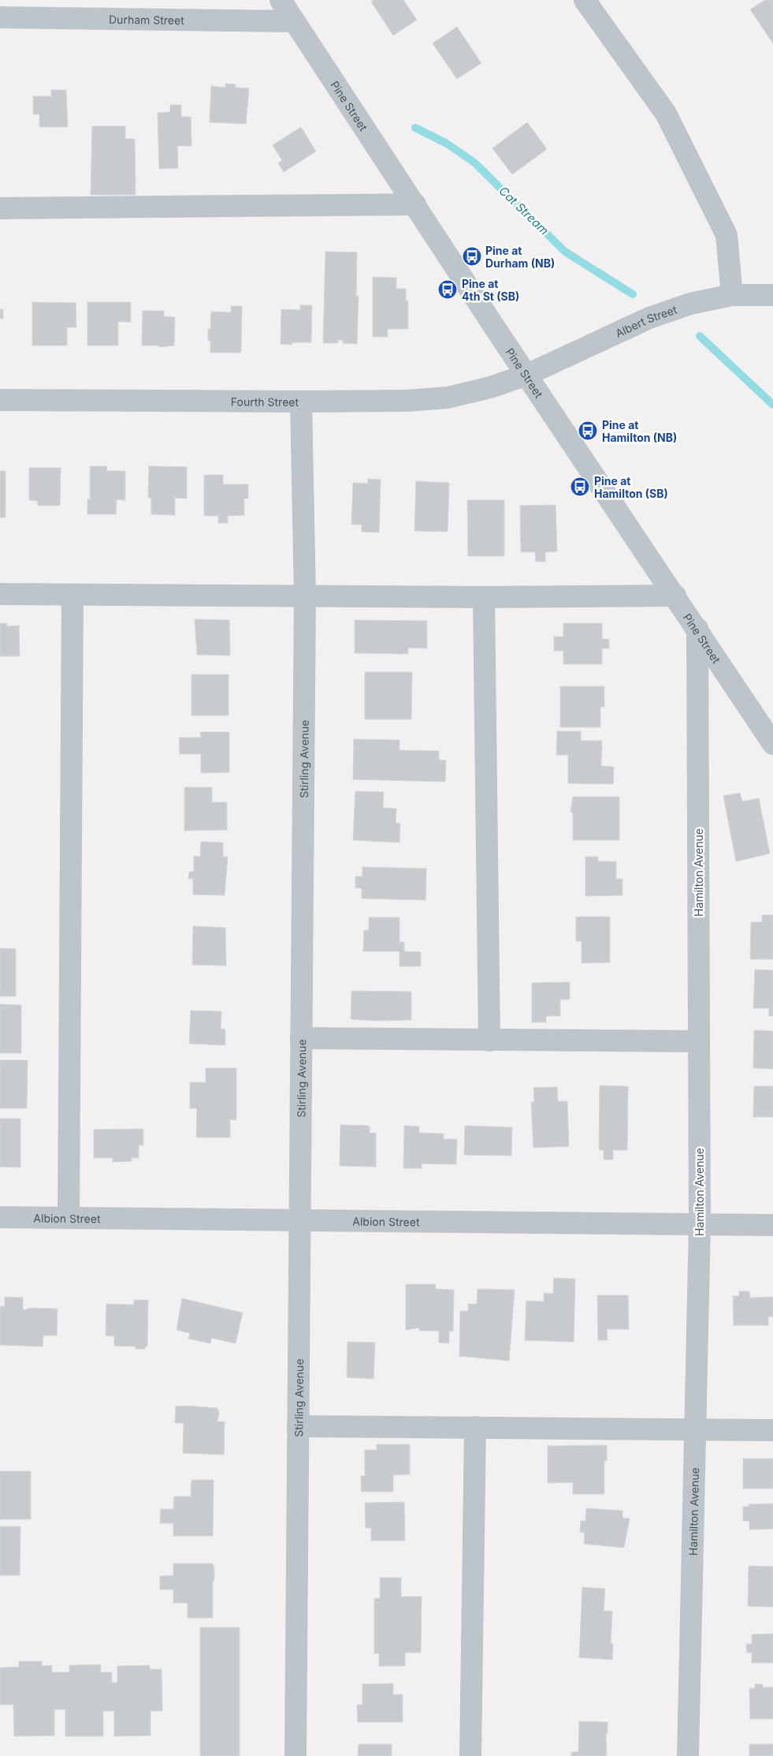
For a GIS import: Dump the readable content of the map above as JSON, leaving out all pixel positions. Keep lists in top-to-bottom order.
{
  "streets": {
    "street": [
      "Durham Street",
      "Pine Street",
      "Albert Street",
      "Fourth Street",
      "Stirling Avenue",
      "Hamilton Avenue",
      "Albion Street"
    ]
  },
  "crossings": [
    ["Durham Street", "Pine Street"],
    ["Pine Street", "Albert Street"],
    ["Pine Street", "Fourth Street"],
    ["Pine Street", "Hamilton Avenue"],
    ["Albert Street", "Fourth Street"],
    ["Fourth Street", "Stirling Avenue"],
    ["Stirling Avenue", "Albion Street"],
    ["Hamilton Avenue", "Albion Street"]
  ],
  "water": ["Cat Stream"],
  "places": {
    "bus stop": [
      "Pine at Durham (NB)",
      "Pine at 4th St (SB)",
      "Pine at Hamilton (NB)",
      "Pine at Hamilton (SB)"
    ]
  }
}
